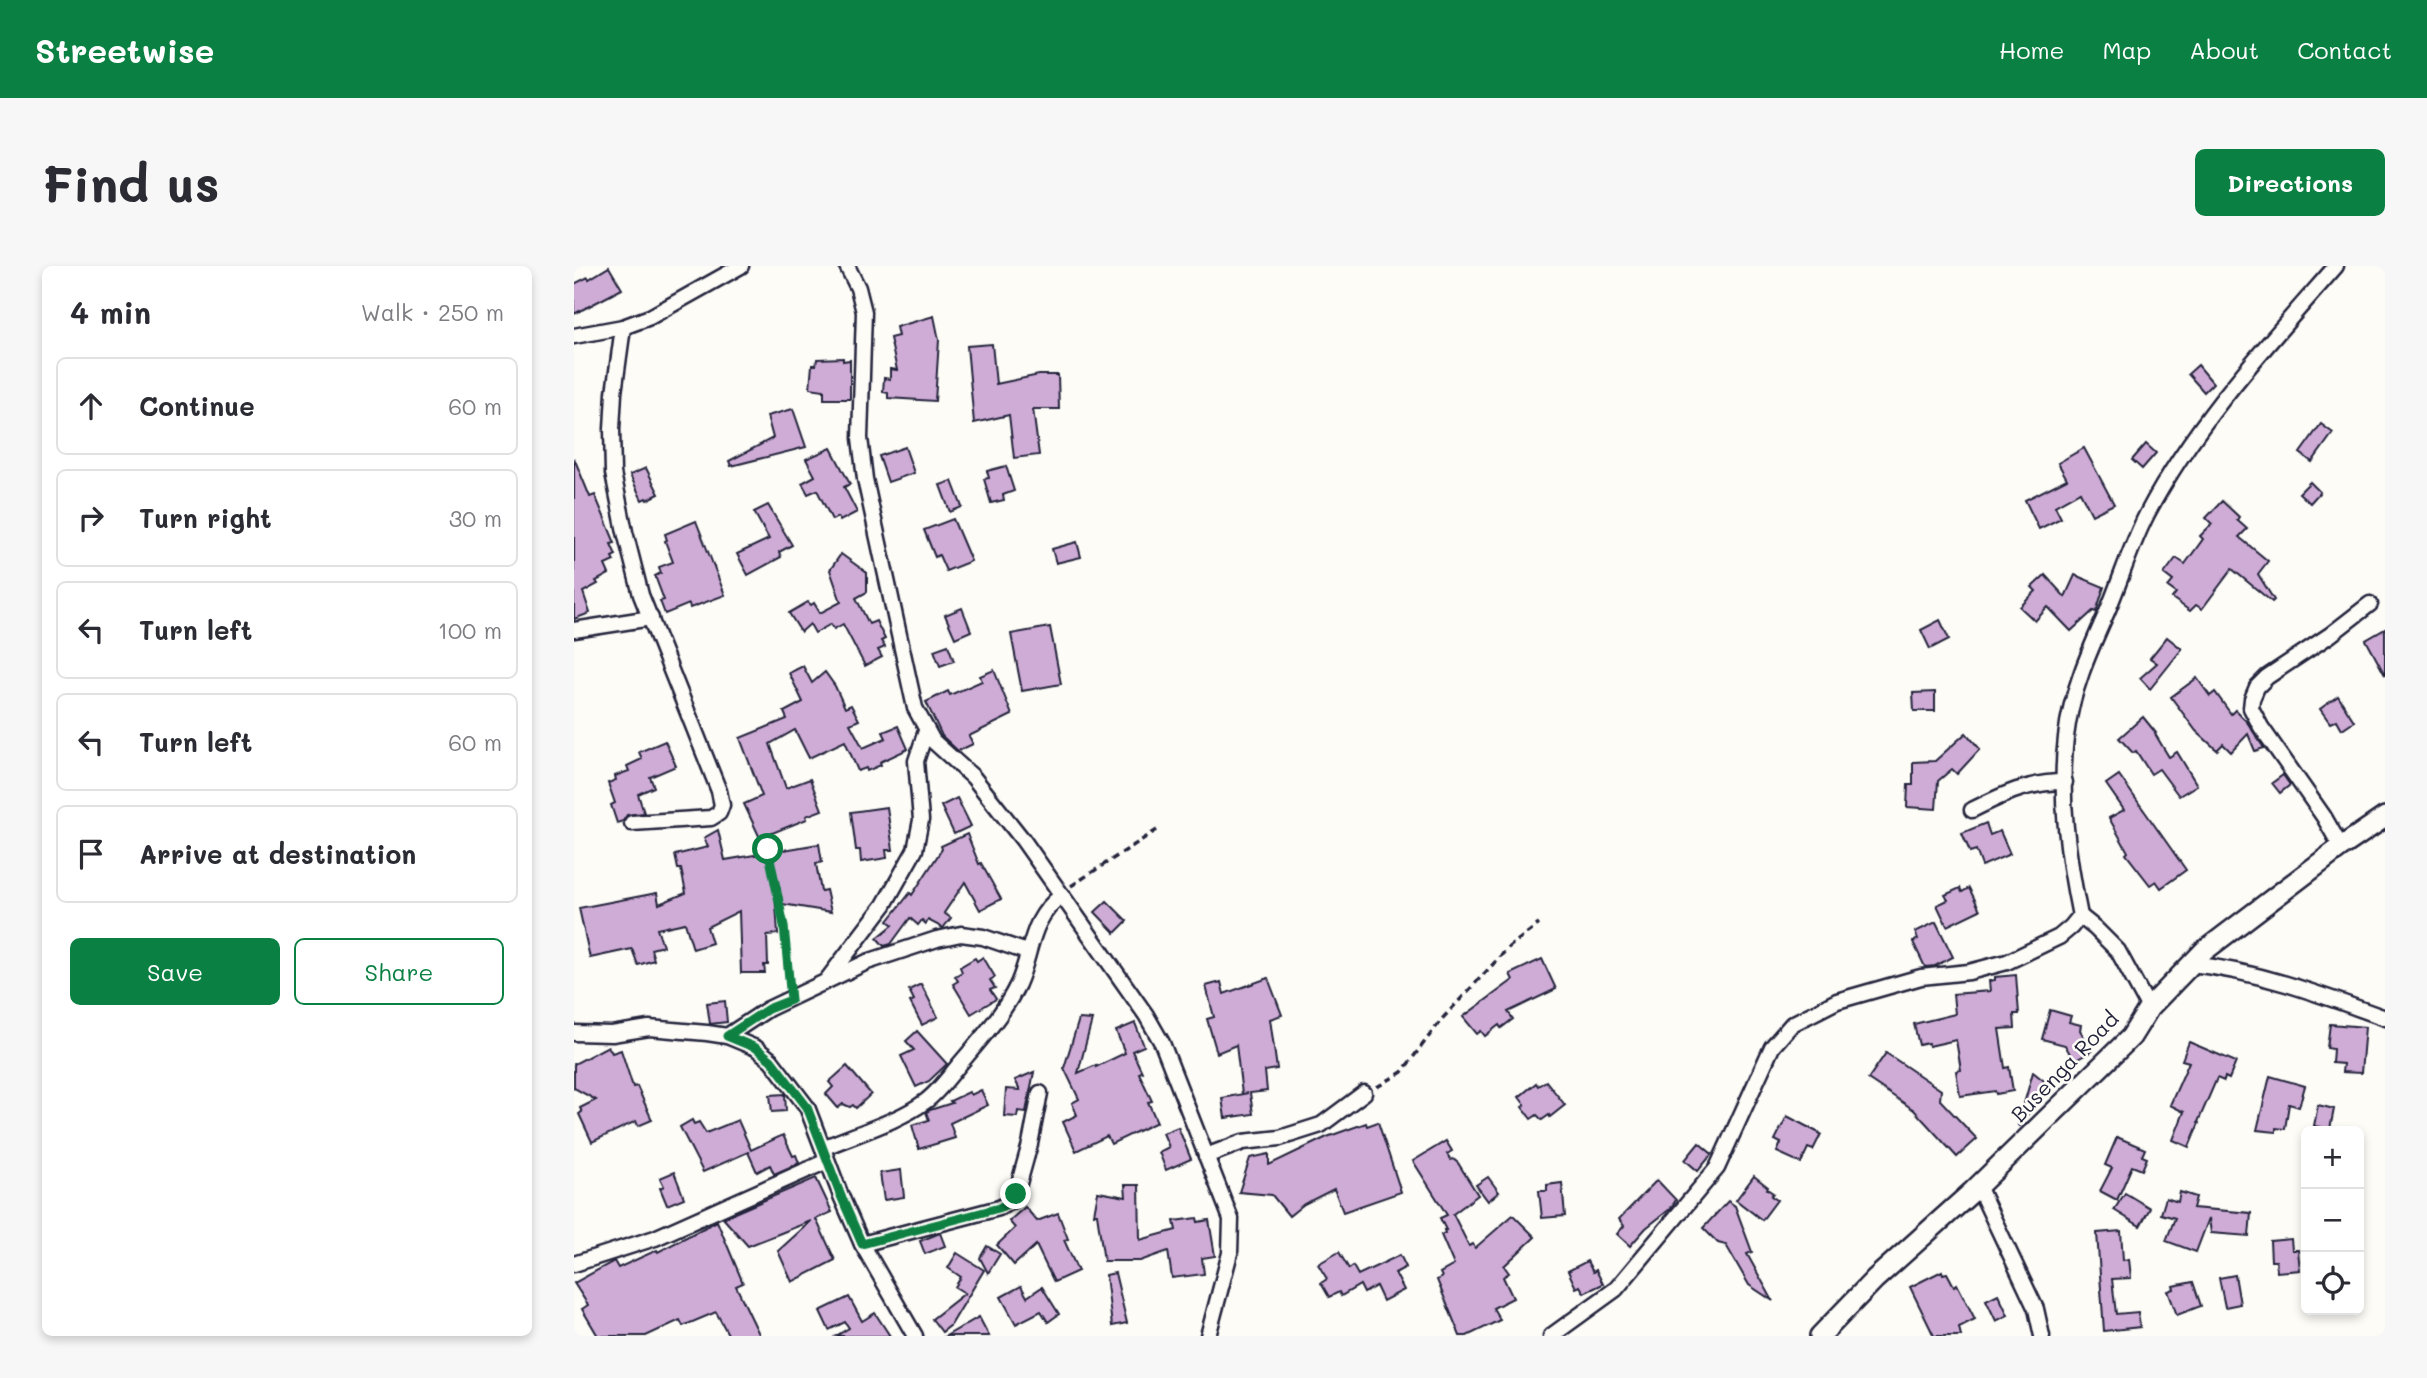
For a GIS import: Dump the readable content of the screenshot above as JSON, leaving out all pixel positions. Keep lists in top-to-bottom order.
{
  "streets": {
    "street": ["Busenga Road"]
  },
  "page": {
    "header": "Streetwise",
    "nav": [
      "Home",
      "Map",
      "About",
      "Contact"
    ],
    "buttons": [
      "Directions",
      ["Save", "Share"]
    ],
    "title": "Find us",
    "heading": ["4 min", "Walk · 250 m"],
    "list": [
      ["Continue", "60 m"],
      ["Turn right", "30 m"],
      ["Turn left", "100 m"],
      ["Turn left", "60 m"],
      "Arrive at destination"
    ],
    "map_buttons": ["+", "−"]
  }
}
